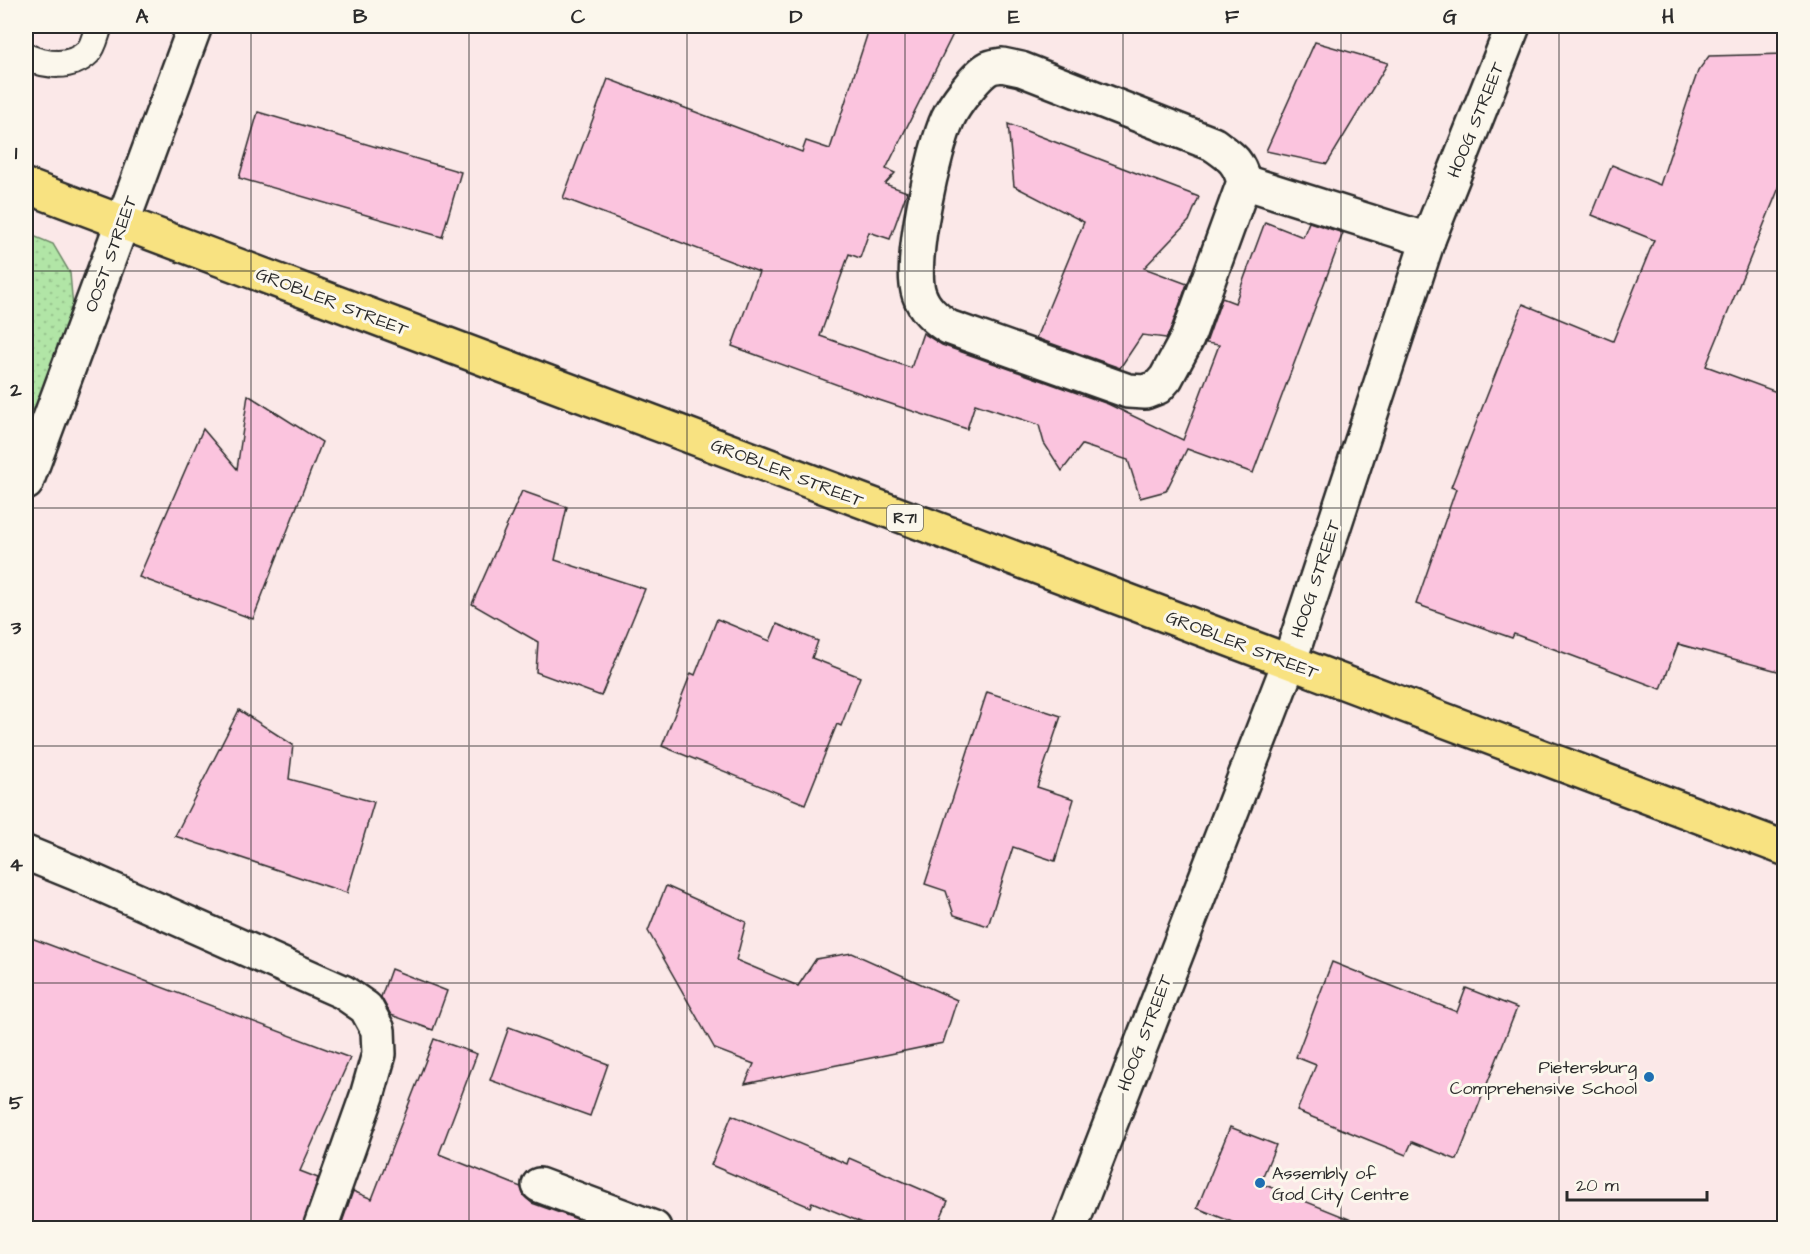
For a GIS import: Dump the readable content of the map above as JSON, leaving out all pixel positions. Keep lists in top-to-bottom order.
{
  "streets": {
    "main road": ["GROBLER STREET", "R71"],
    "street": ["HOOG STREET", "OOST STREET"]
  },
  "crossings": [
    ["HOOG STREET", "GROBLER STREET"],
    ["OOST STREET", "GROBLER STREET"]
  ],
  "places": ["Pietersburg Comprehensive School", "Assembly of God City Centre"],
  "scale_bar": "20 m",
  "grid": {
    "columns": [
      "A",
      "B",
      "C",
      "D",
      "E",
      "F",
      "G",
      "H"
    ],
    "rows": [
      "1",
      "2",
      "3",
      "4",
      "5"
    ]
  }
}
